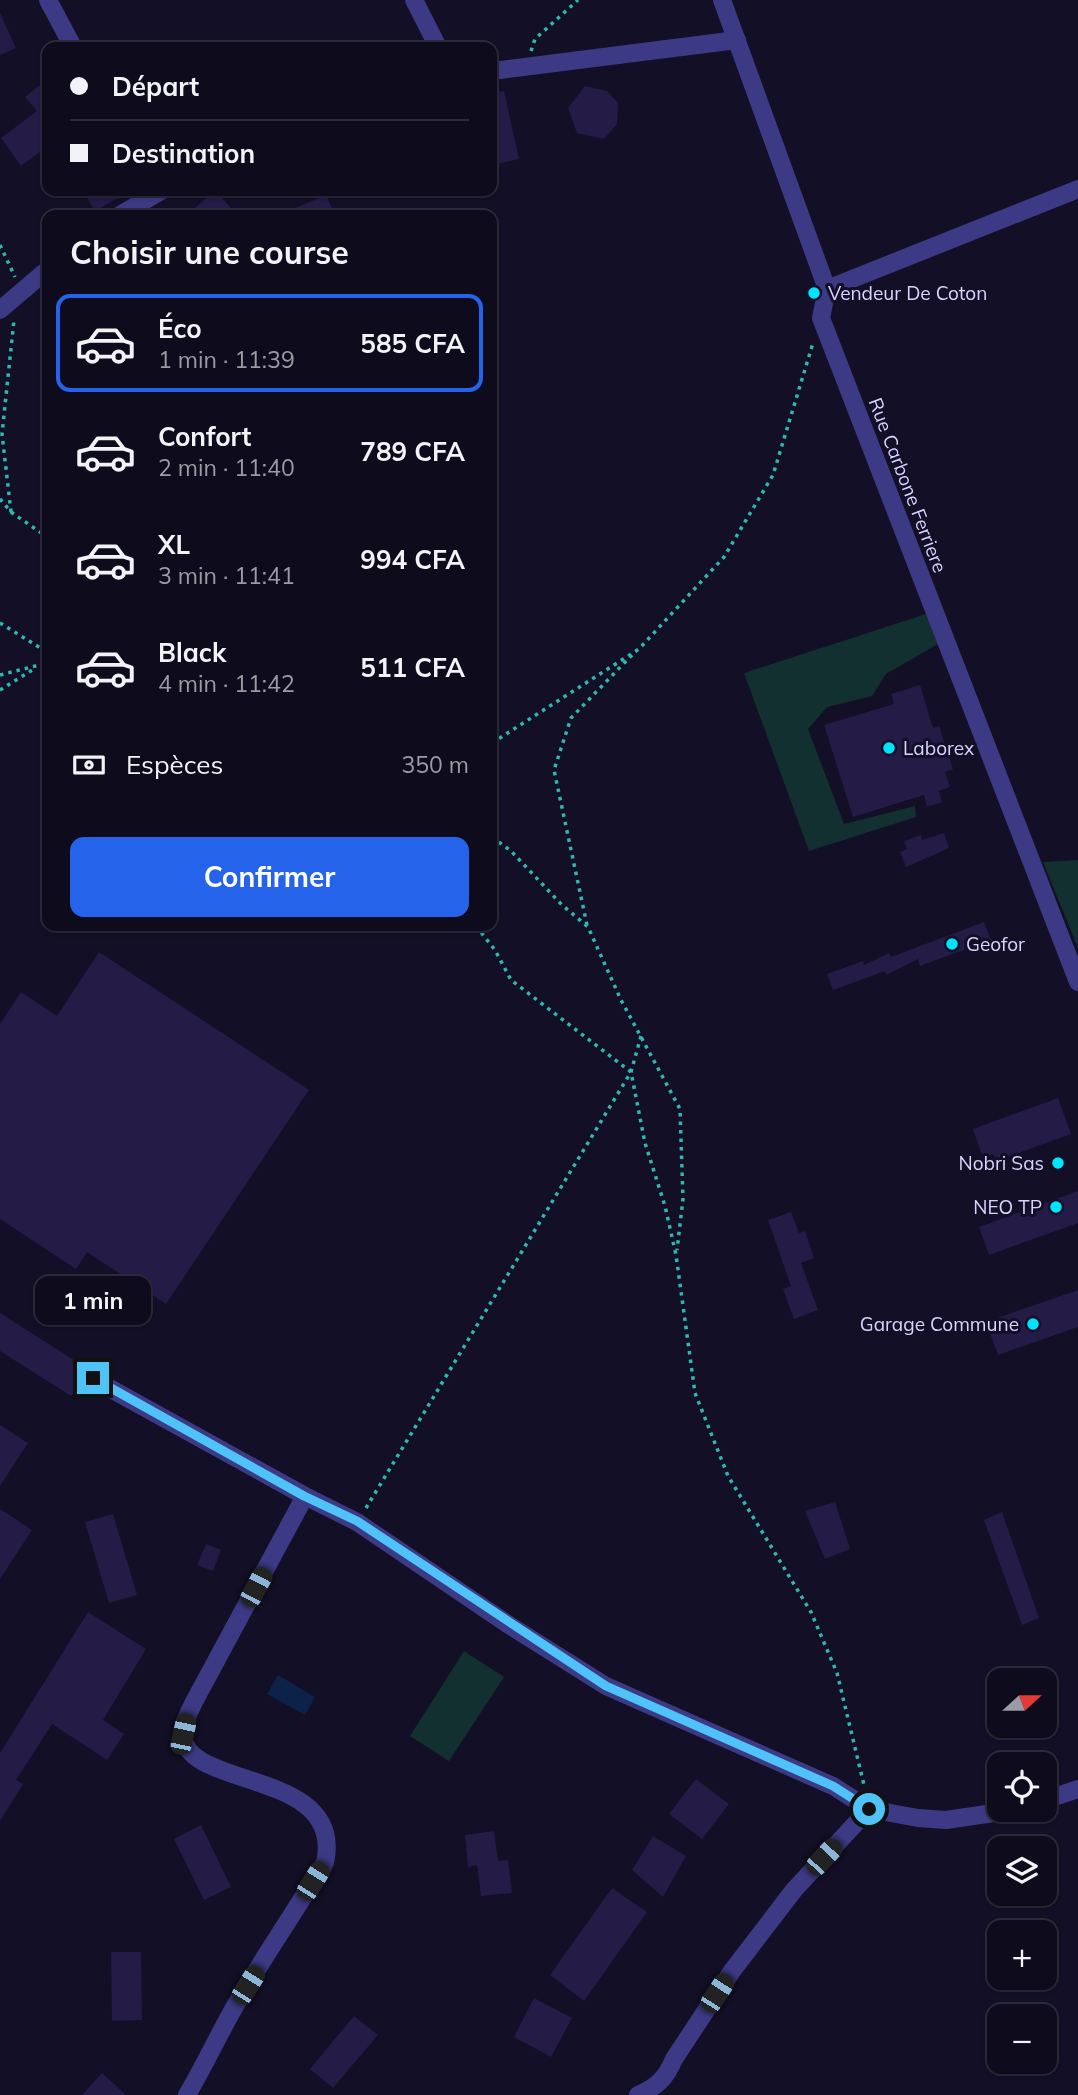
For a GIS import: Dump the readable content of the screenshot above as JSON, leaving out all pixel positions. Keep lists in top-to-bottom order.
{
  "streets": {
    "street": ["Rue Carbone Ferriere"]
  },
  "places": [
    "Vendeur De Coton",
    "Laborex",
    "Geofor",
    "Nobri Sas",
    "NEO TP",
    "Garage Commune"
  ],
  "north": "right",
  "page": {
    "banner": ["Départ", "Destination"],
    "heading": "Choisir une course",
    "list": [
      {
        "name": "Éco",
        "note": "1 min · 11:39",
        "value": "585 CFA"
      },
      {
        "name": "Confort",
        "note": "2 min · 11:40",
        "value": "789 CFA"
      },
      {
        "name": "XL",
        "note": "3 min · 11:41",
        "value": "994 CFA"
      },
      {
        "name": "Black",
        "note": "4 min · 11:42",
        "value": "511 CFA"
      }
    ],
    "pay": ["Espèces", "350 m"],
    "buttons": "Confirmer",
    "bubble": "1 min",
    "map_buttons": ["+", "−"]
  }
}
